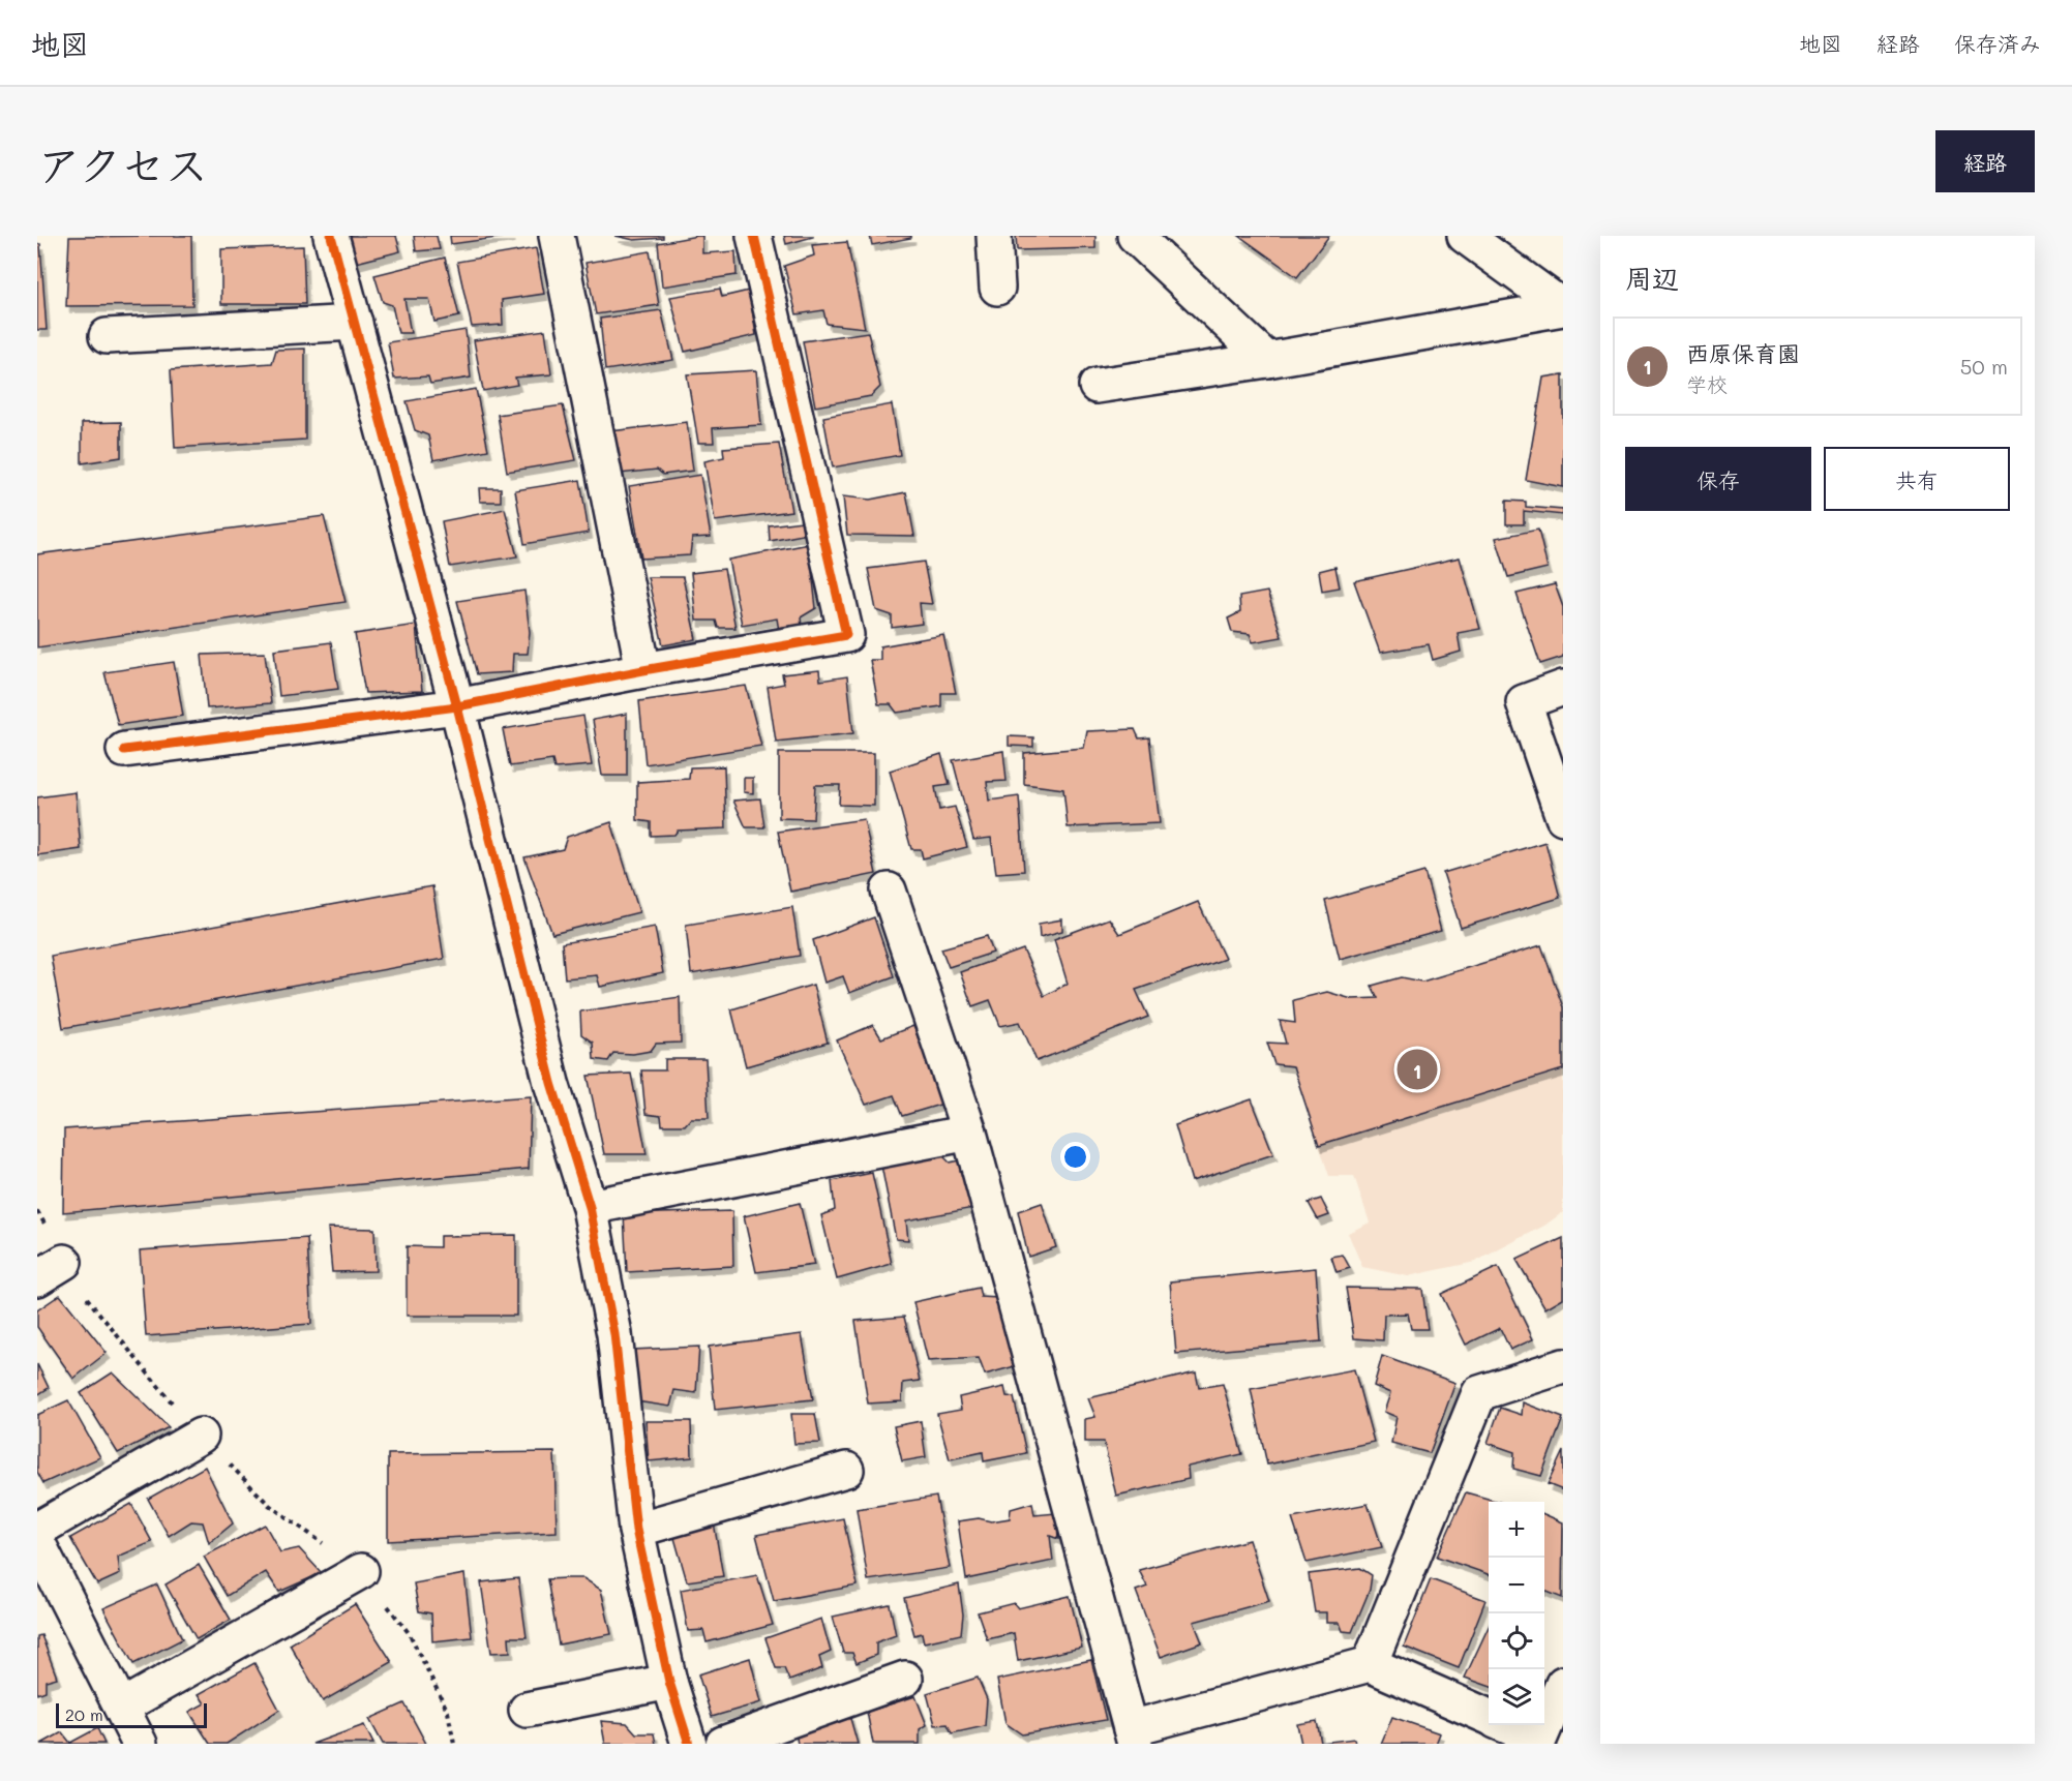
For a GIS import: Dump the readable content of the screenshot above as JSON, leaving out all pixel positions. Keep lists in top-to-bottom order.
{
  "scale_bar": "20 m",
  "page": {
    "header": "地図",
    "nav": ["地図", "経路", "保存済み"],
    "title": "アクセス",
    "buttons": [
      "経路",
      ["保存", "共有"]
    ],
    "heading": "周辺",
    "list": [
      {
        "mark": "1",
        "name": "西原保育園",
        "note": "学校",
        "value": "50 m"
      }
    ],
    "pins": "1",
    "map_buttons": ["+", "−"],
    "scale": "20 m"
  }
}
